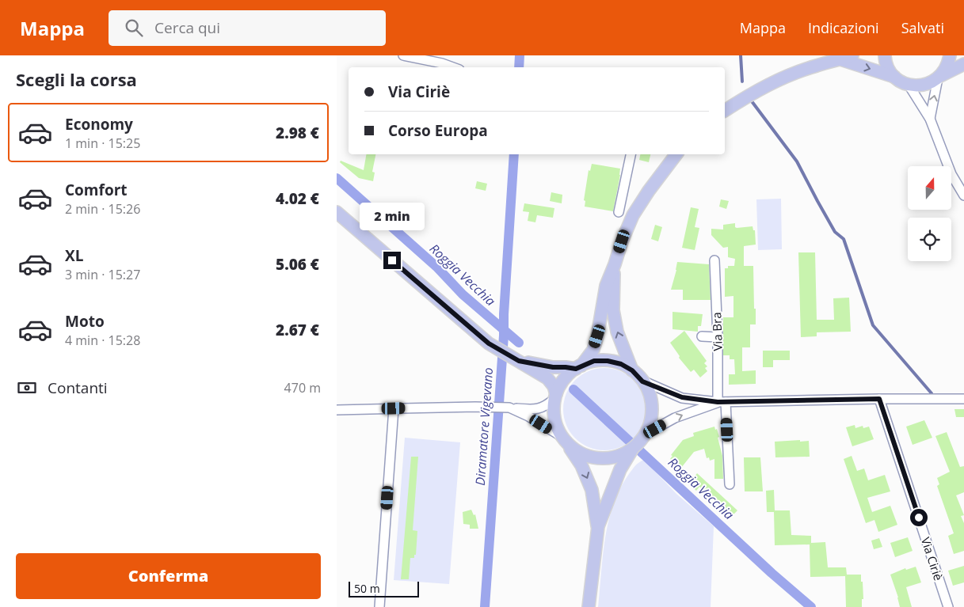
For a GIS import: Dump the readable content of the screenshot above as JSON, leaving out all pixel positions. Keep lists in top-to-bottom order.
{
  "streets": {
    "street": ["Via Bra", "Via Ciriè"]
  },
  "water": ["Roggia Vecchia", "Diramatore Vigevano"],
  "scale_bar": "50 m",
  "north": "top",
  "page": {
    "header": "Mappa",
    "search": "Cerca qui",
    "nav": ["Mappa", "Indicazioni", "Salvati"],
    "heading": "Scegli la corsa",
    "banner": ["Via Ciriè", "Corso Europa"],
    "list": [
      {
        "name": "Economy",
        "note": "1 min · 15:25",
        "value": "2.98 €"
      },
      {
        "name": "Comfort",
        "note": "2 min · 15:26",
        "value": "4.02 €"
      },
      {
        "name": "XL",
        "note": "3 min · 15:27",
        "value": "5.06 €"
      },
      {
        "name": "Moto",
        "note": "4 min · 15:28",
        "value": "2.67 €"
      }
    ],
    "bubble": "2 min",
    "pay": ["Contanti", "470 m"],
    "buttons": "Conferma",
    "scale": "50 m"
  }
}
